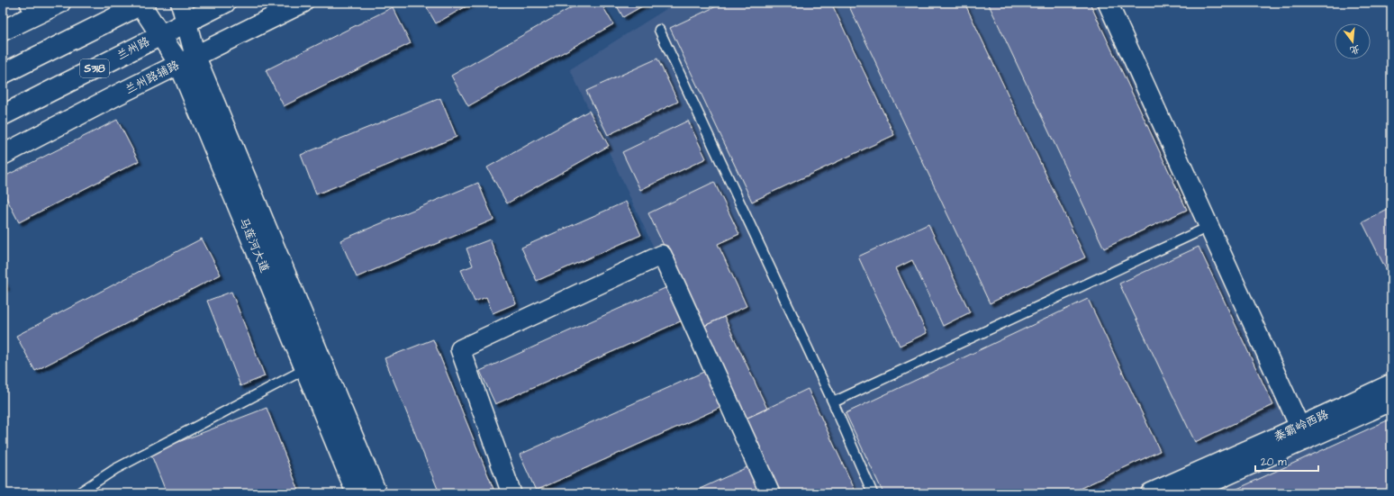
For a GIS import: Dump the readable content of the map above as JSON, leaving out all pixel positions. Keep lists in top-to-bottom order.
{
  "streets": {
    "street": [
      "兰州路",
      "S318",
      "兰州路辅路",
      "马莲河大道",
      "秦霸岭西路"
    ]
  },
  "crossings": [
    ["兰州路", "马莲河大道"],
    ["兰州路辅路", "马莲河大道"]
  ],
  "scale_bar": "20 m",
  "north": "bottom"
}
